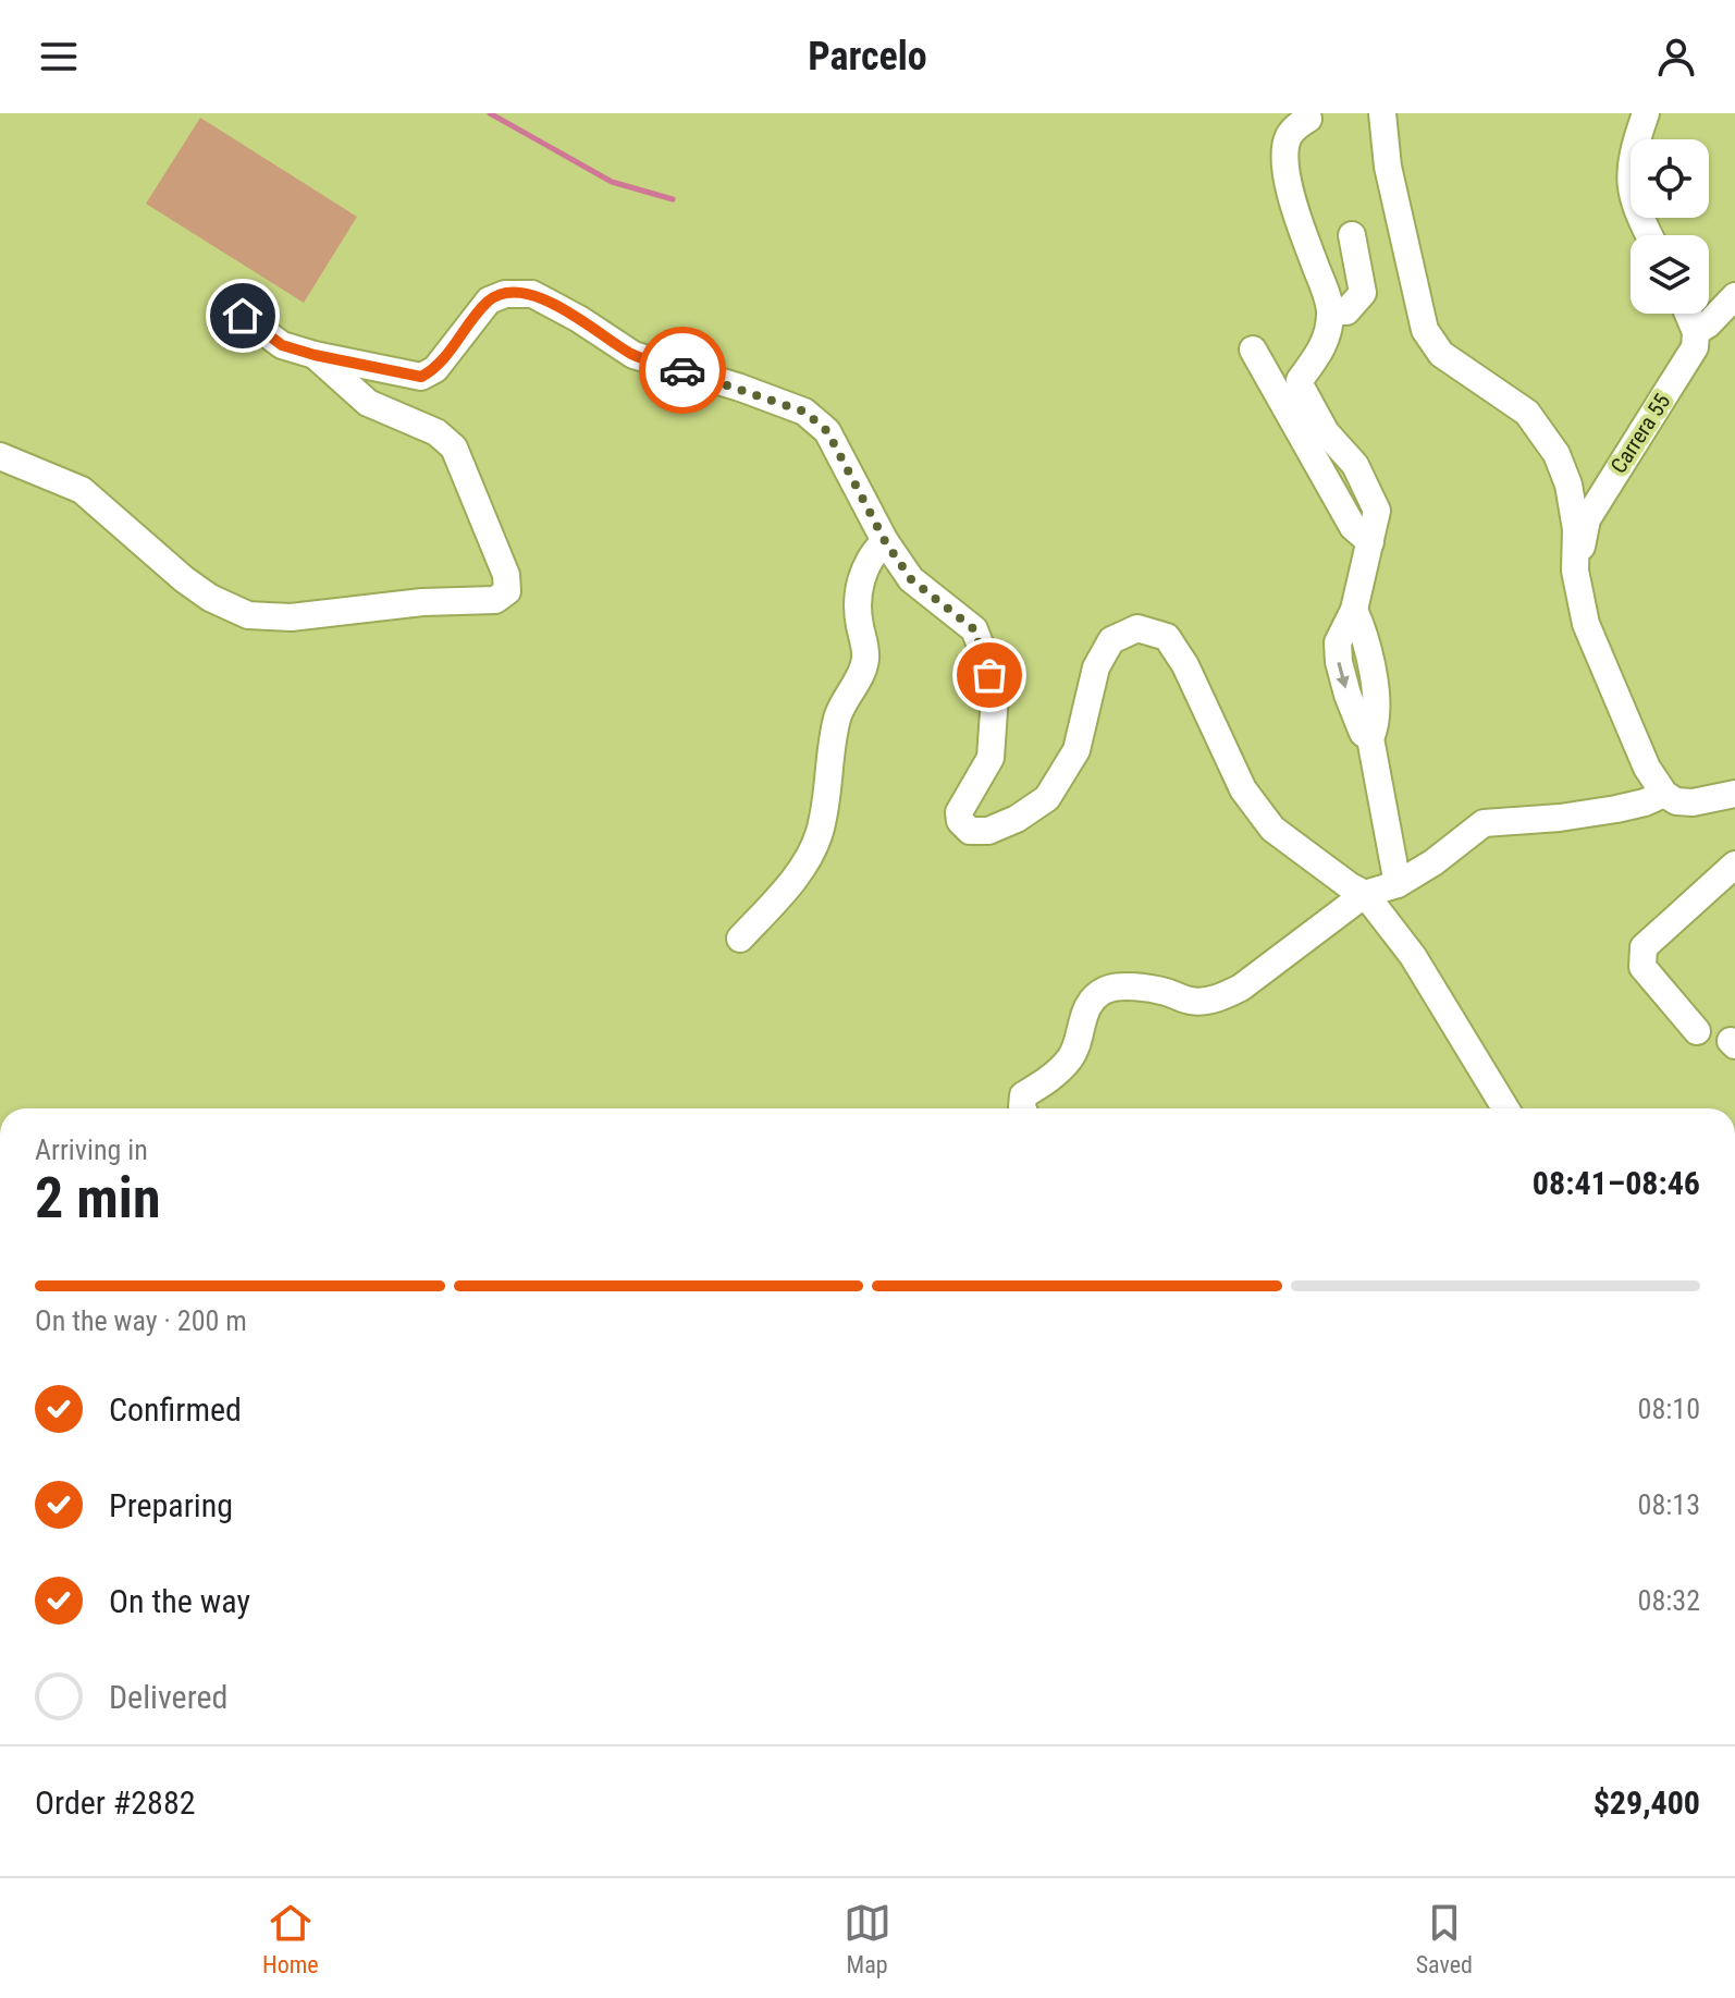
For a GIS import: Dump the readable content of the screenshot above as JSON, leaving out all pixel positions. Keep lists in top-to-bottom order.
{
  "streets": {
    "street": ["Carrera 55"]
  },
  "page": {
    "header": "Parcelo",
    "heading": ["2 min", "Arriving in", "08:41–08:46"],
    "panel": ["Order #2882", "$29,400"],
    "bar": "On the way · 200 m",
    "list": [
      ["Confirmed", "08:10"],
      ["Preparing", "08:13"],
      ["On the way", "08:32"],
      "Delivered"
    ],
    "tabs": ["Home", "Map", "Saved"]
  }
}
